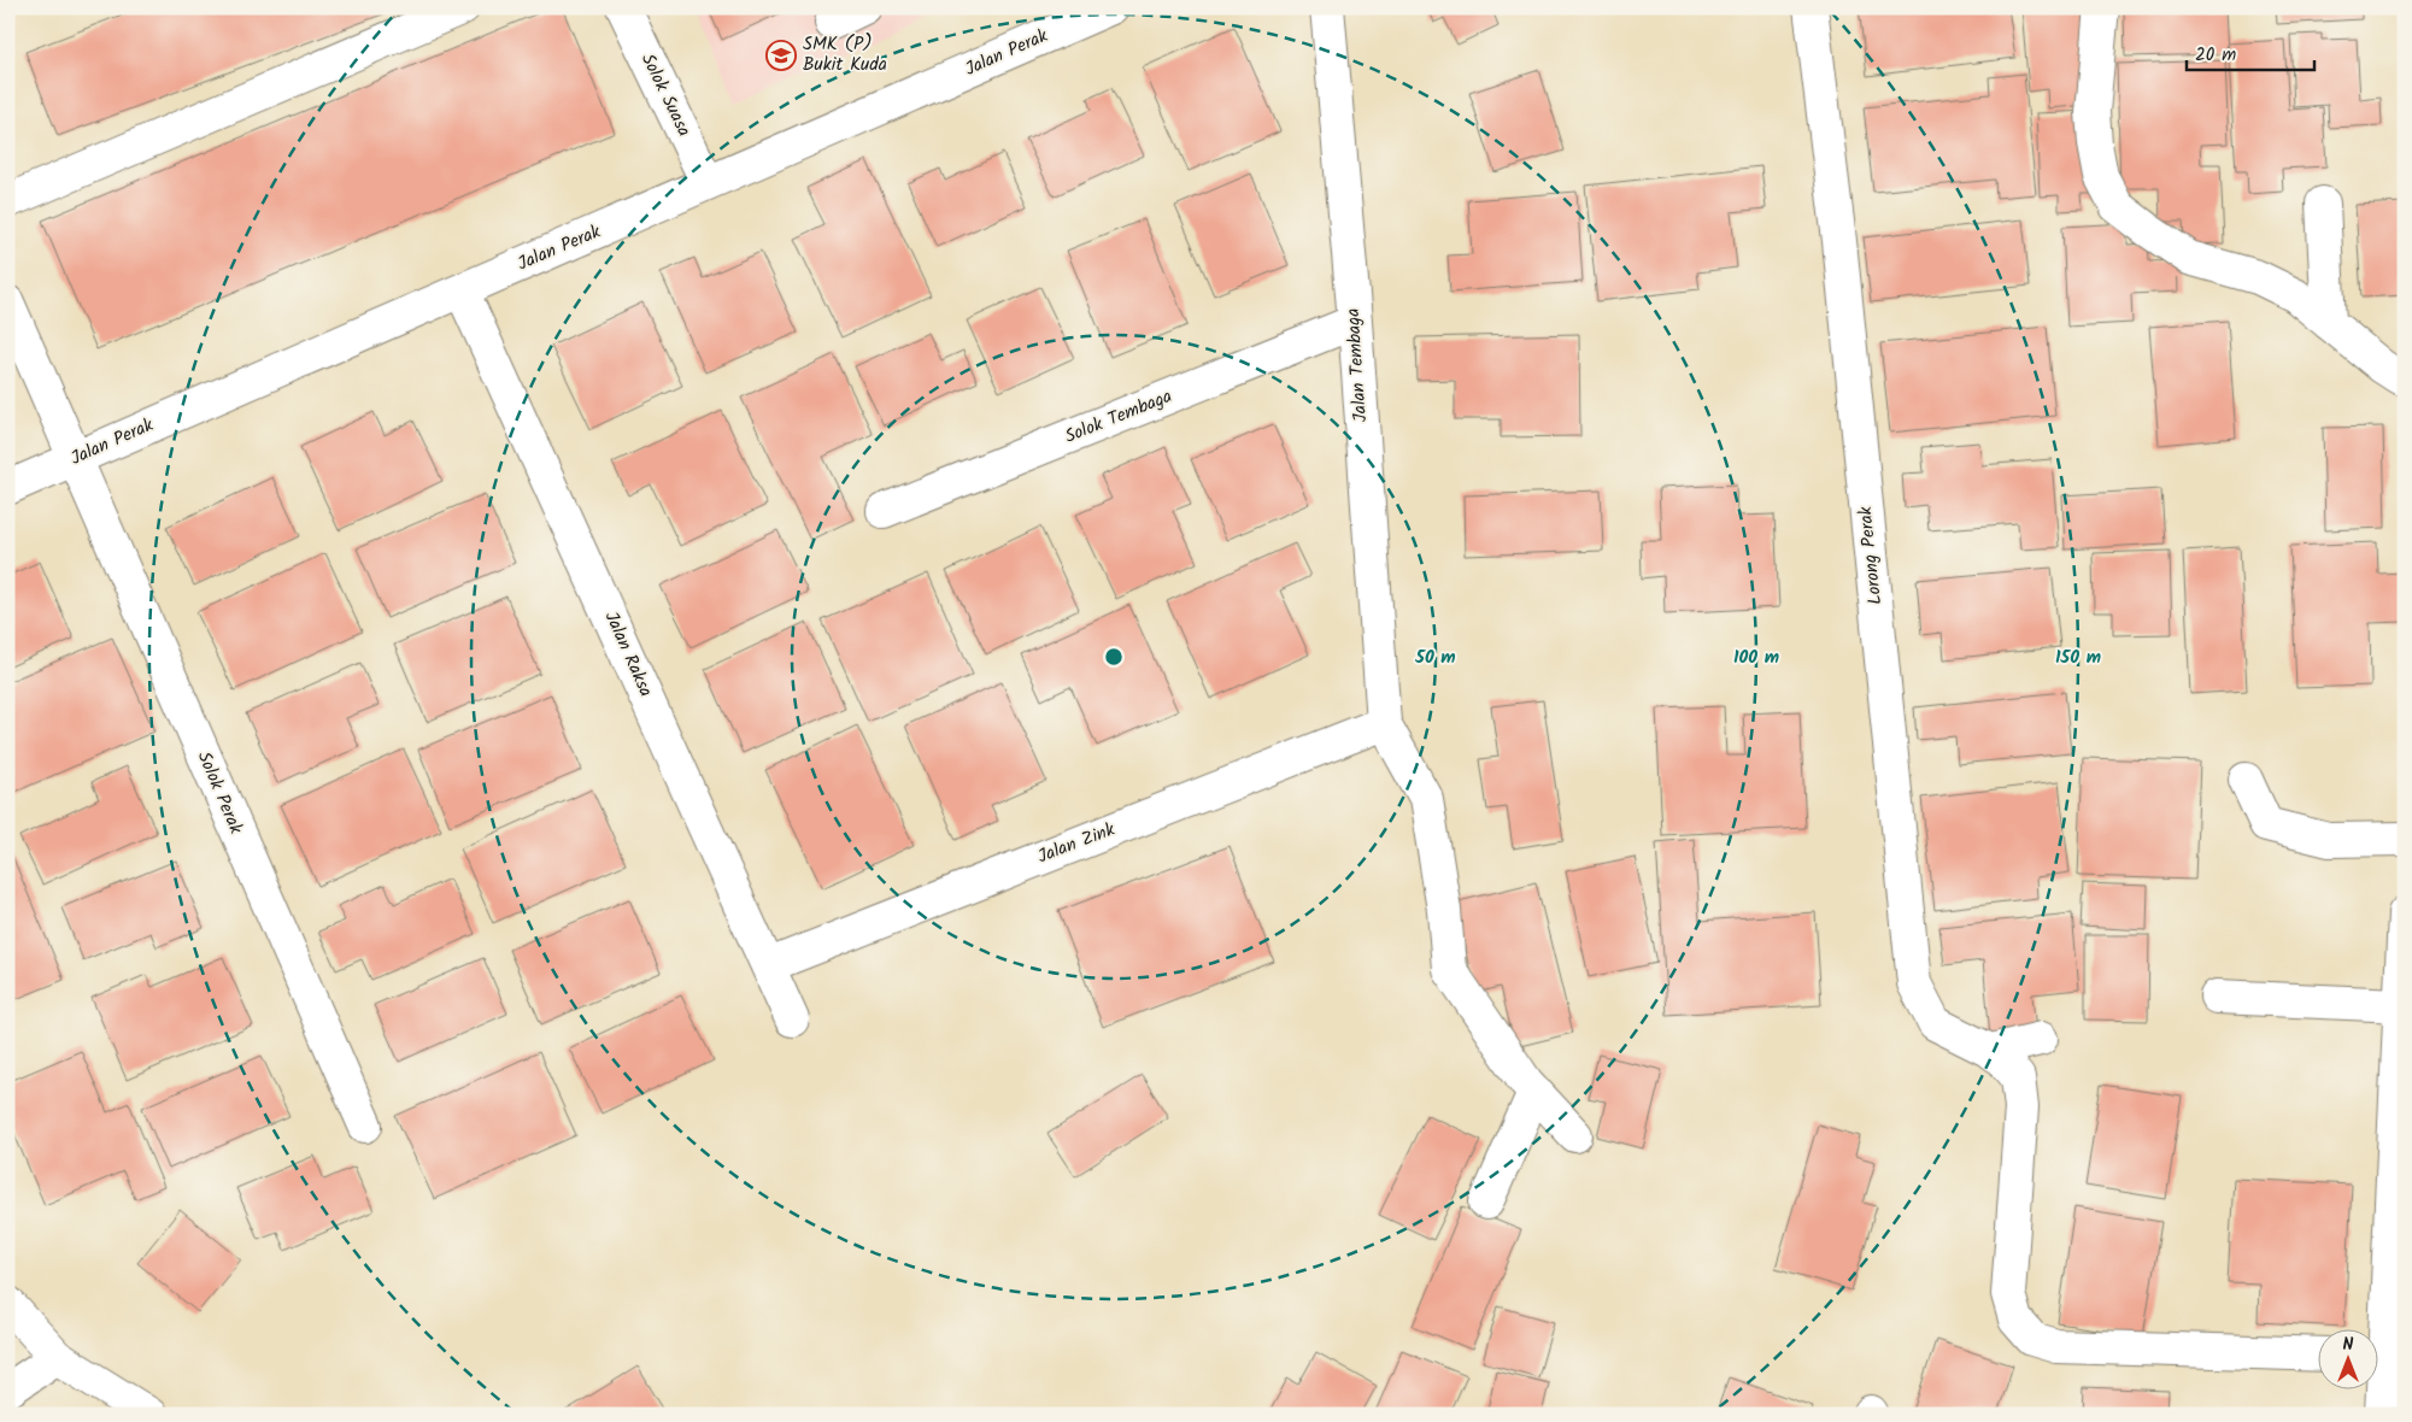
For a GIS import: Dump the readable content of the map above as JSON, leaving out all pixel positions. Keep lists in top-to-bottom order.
{
  "streets": {
    "street": [
      "Jalan Perak",
      "Solok Suasa",
      "Jalan Tembaga",
      "Solok Tembaga",
      "Lorong Perak",
      "Jalan Raksa",
      "Solok Perak",
      "Jalan Zink"
    ]
  },
  "crossings": [
    ["Jalan Perak", "Solok Suasa"],
    ["Jalan Perak", "Jalan Raksa"],
    ["Jalan Perak", "Solok Perak"],
    ["Jalan Tembaga", "Solok Tembaga"],
    ["Jalan Tembaga", "Jalan Zink"],
    ["Jalan Raksa", "Jalan Zink"]
  ],
  "places": {
    "school or university": ["SMK (P) Bukit Kuda"]
  },
  "scale_bar": "20 m",
  "north": "top",
  "rings": ["50 m", "100 m", "150 m"]
}
